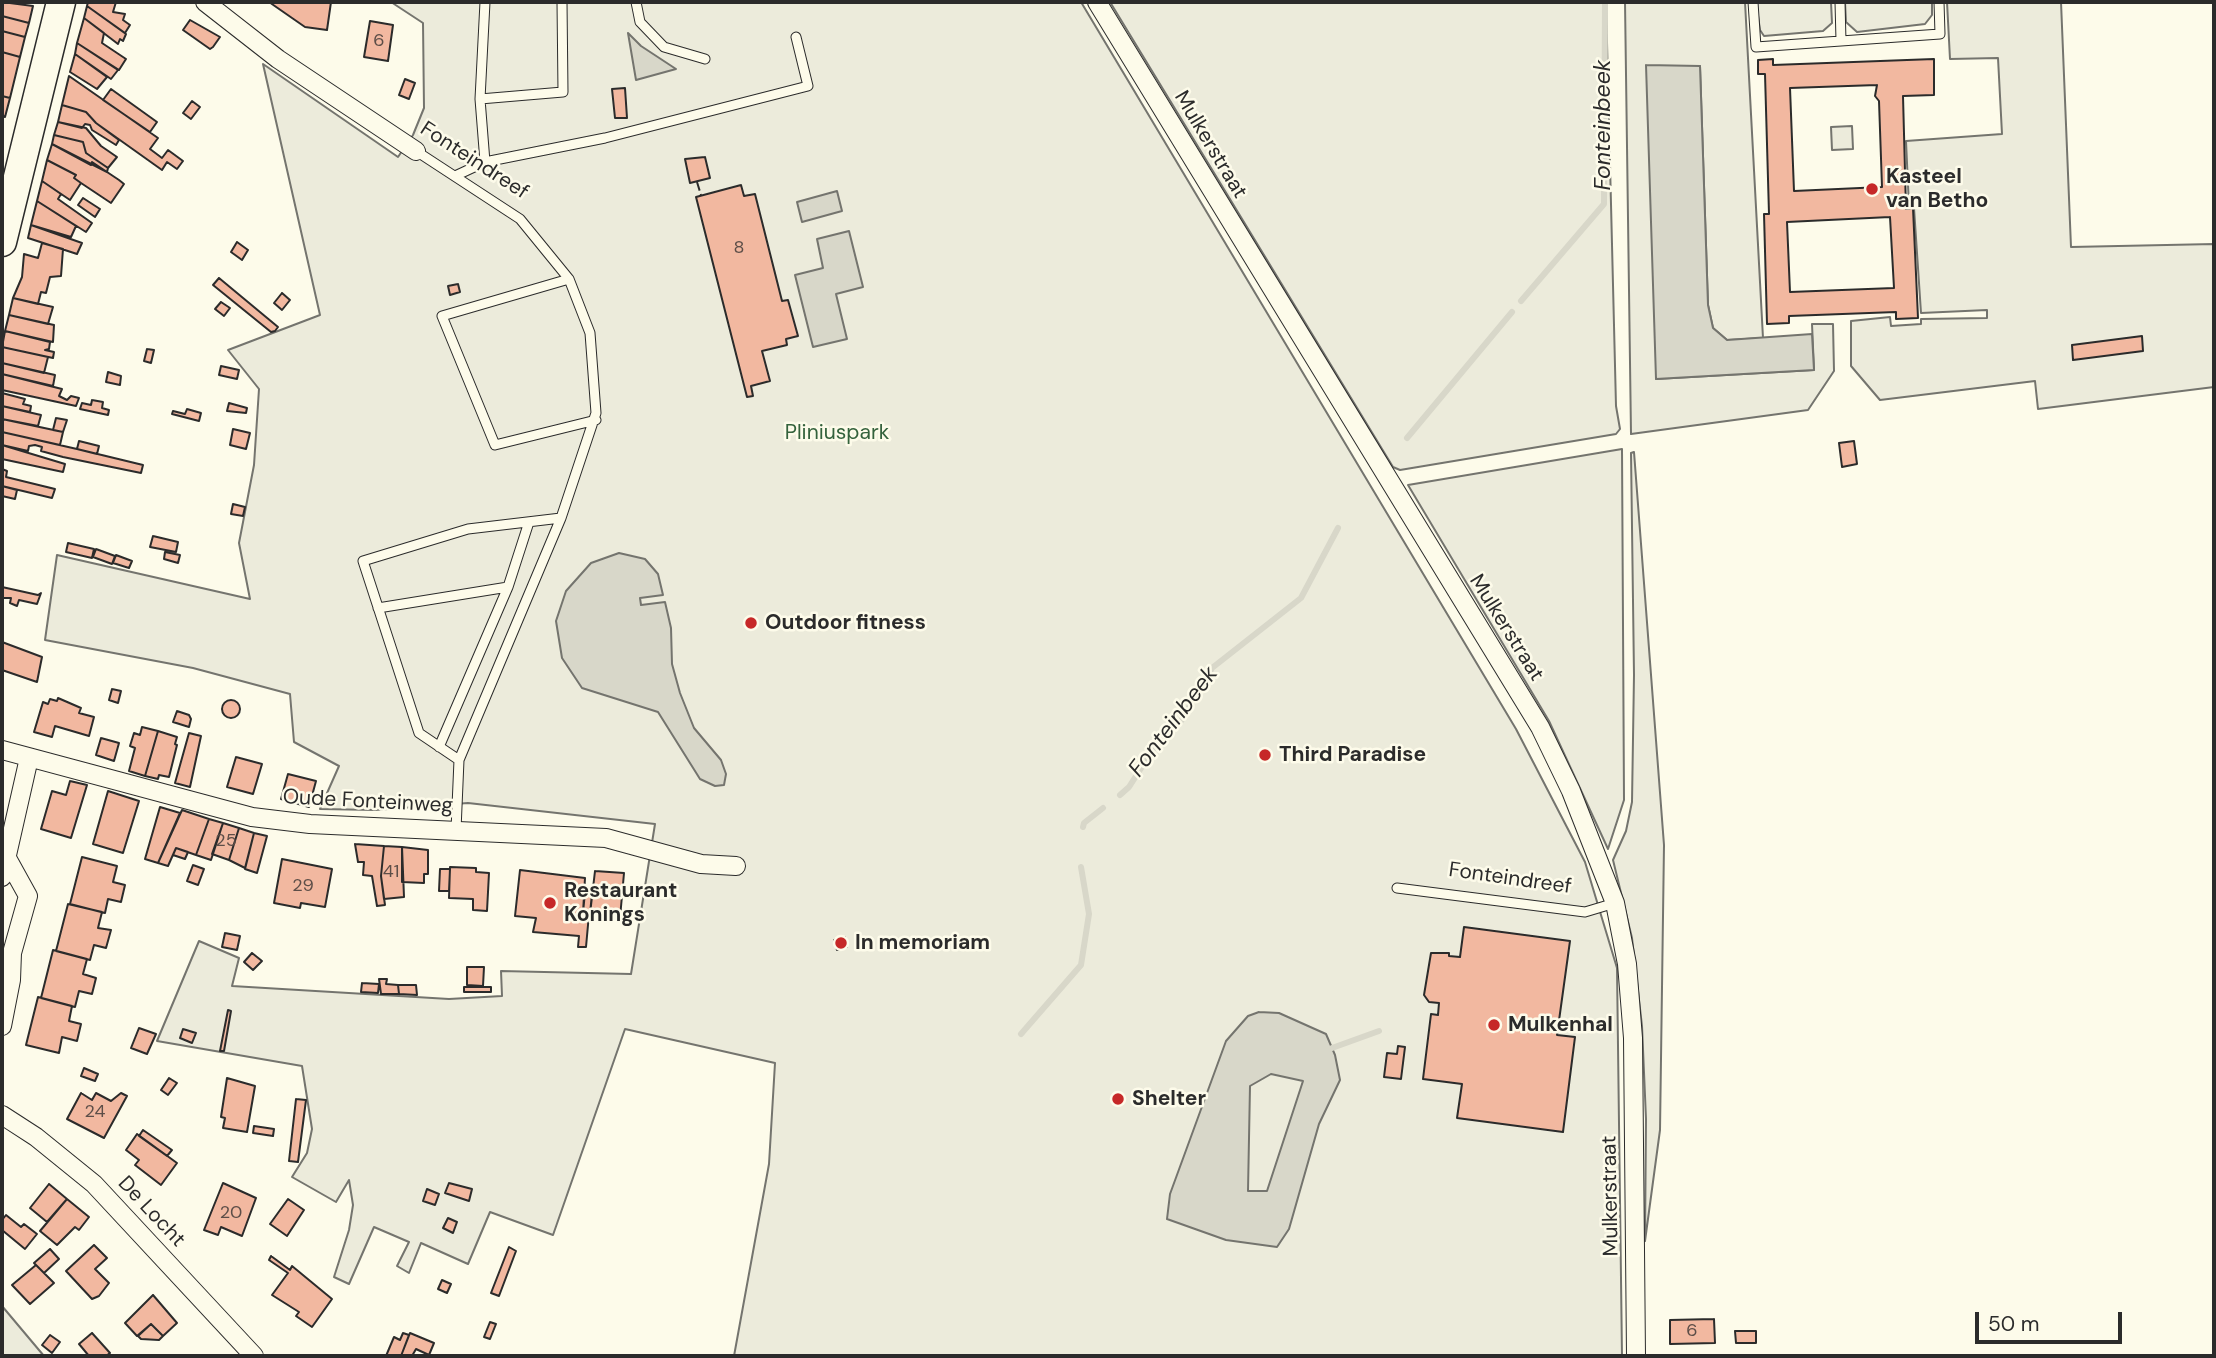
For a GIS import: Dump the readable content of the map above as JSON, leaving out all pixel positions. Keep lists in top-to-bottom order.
{
  "streets": {
    "street": [
      "Mulkerstraat",
      "Fonteindreef",
      "Oude Fonteinweg",
      "De Locht"
    ]
  },
  "crossings": [
    ["Mulkerstraat", "Fonteindreef"],
    ["Fonteindreef", "Oude Fonteinweg"]
  ],
  "water": ["Fonteinbeek"],
  "parks": ["Pliniuspark"],
  "places": [
    "Kasteel van Betho",
    "Outdoor fitness",
    "Third Paradise",
    "Restaurant Konings",
    "In memoriam",
    "Mulkenhal",
    "Shelter"
  ],
  "house_numbers": [
    "6",
    "8",
    "25",
    "41",
    "29",
    "24",
    "20",
    "6"
  ],
  "scale_bar": "50 m"
}
